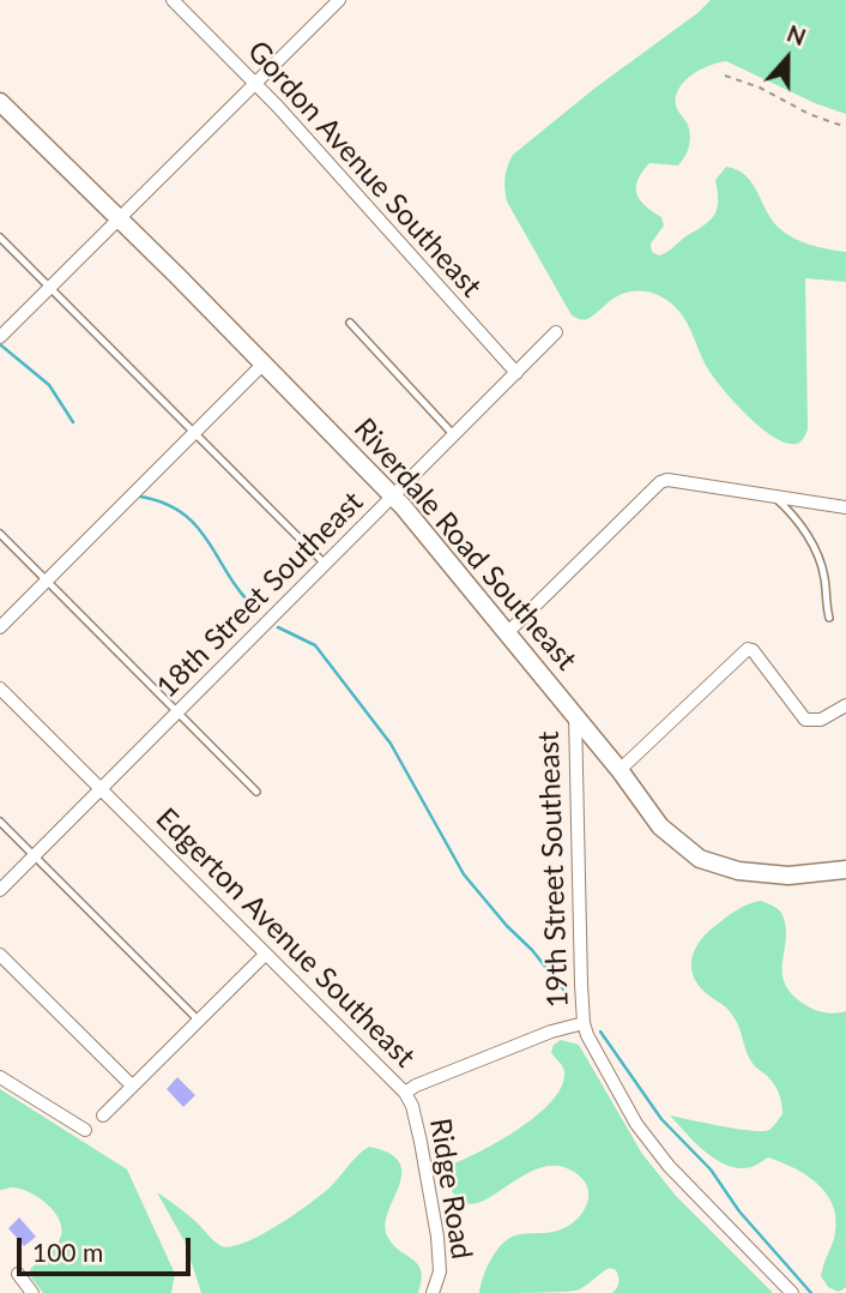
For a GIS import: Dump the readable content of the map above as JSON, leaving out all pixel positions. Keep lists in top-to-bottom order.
{
  "streets": {
    "street": [
      "Gordon Avenue Southeast",
      "Riverdale Road Southeast",
      "18th Street Southeast",
      "19th Street Southeast",
      "Edgerton Avenue Southeast",
      "Ridge Road"
    ]
  },
  "crossings": [
    ["Gordon Avenue Southeast", "18th Street Southeast"],
    ["Riverdale Road Southeast", "18th Street Southeast"],
    ["Riverdale Road Southeast", "19th Street Southeast"],
    ["18th Street Southeast", "Edgerton Avenue Southeast"],
    ["19th Street Southeast", "Edgerton Avenue Southeast"],
    ["Edgerton Avenue Southeast", "Ridge Road"]
  ],
  "scale_bar": "100 m",
  "north": "top"
}
